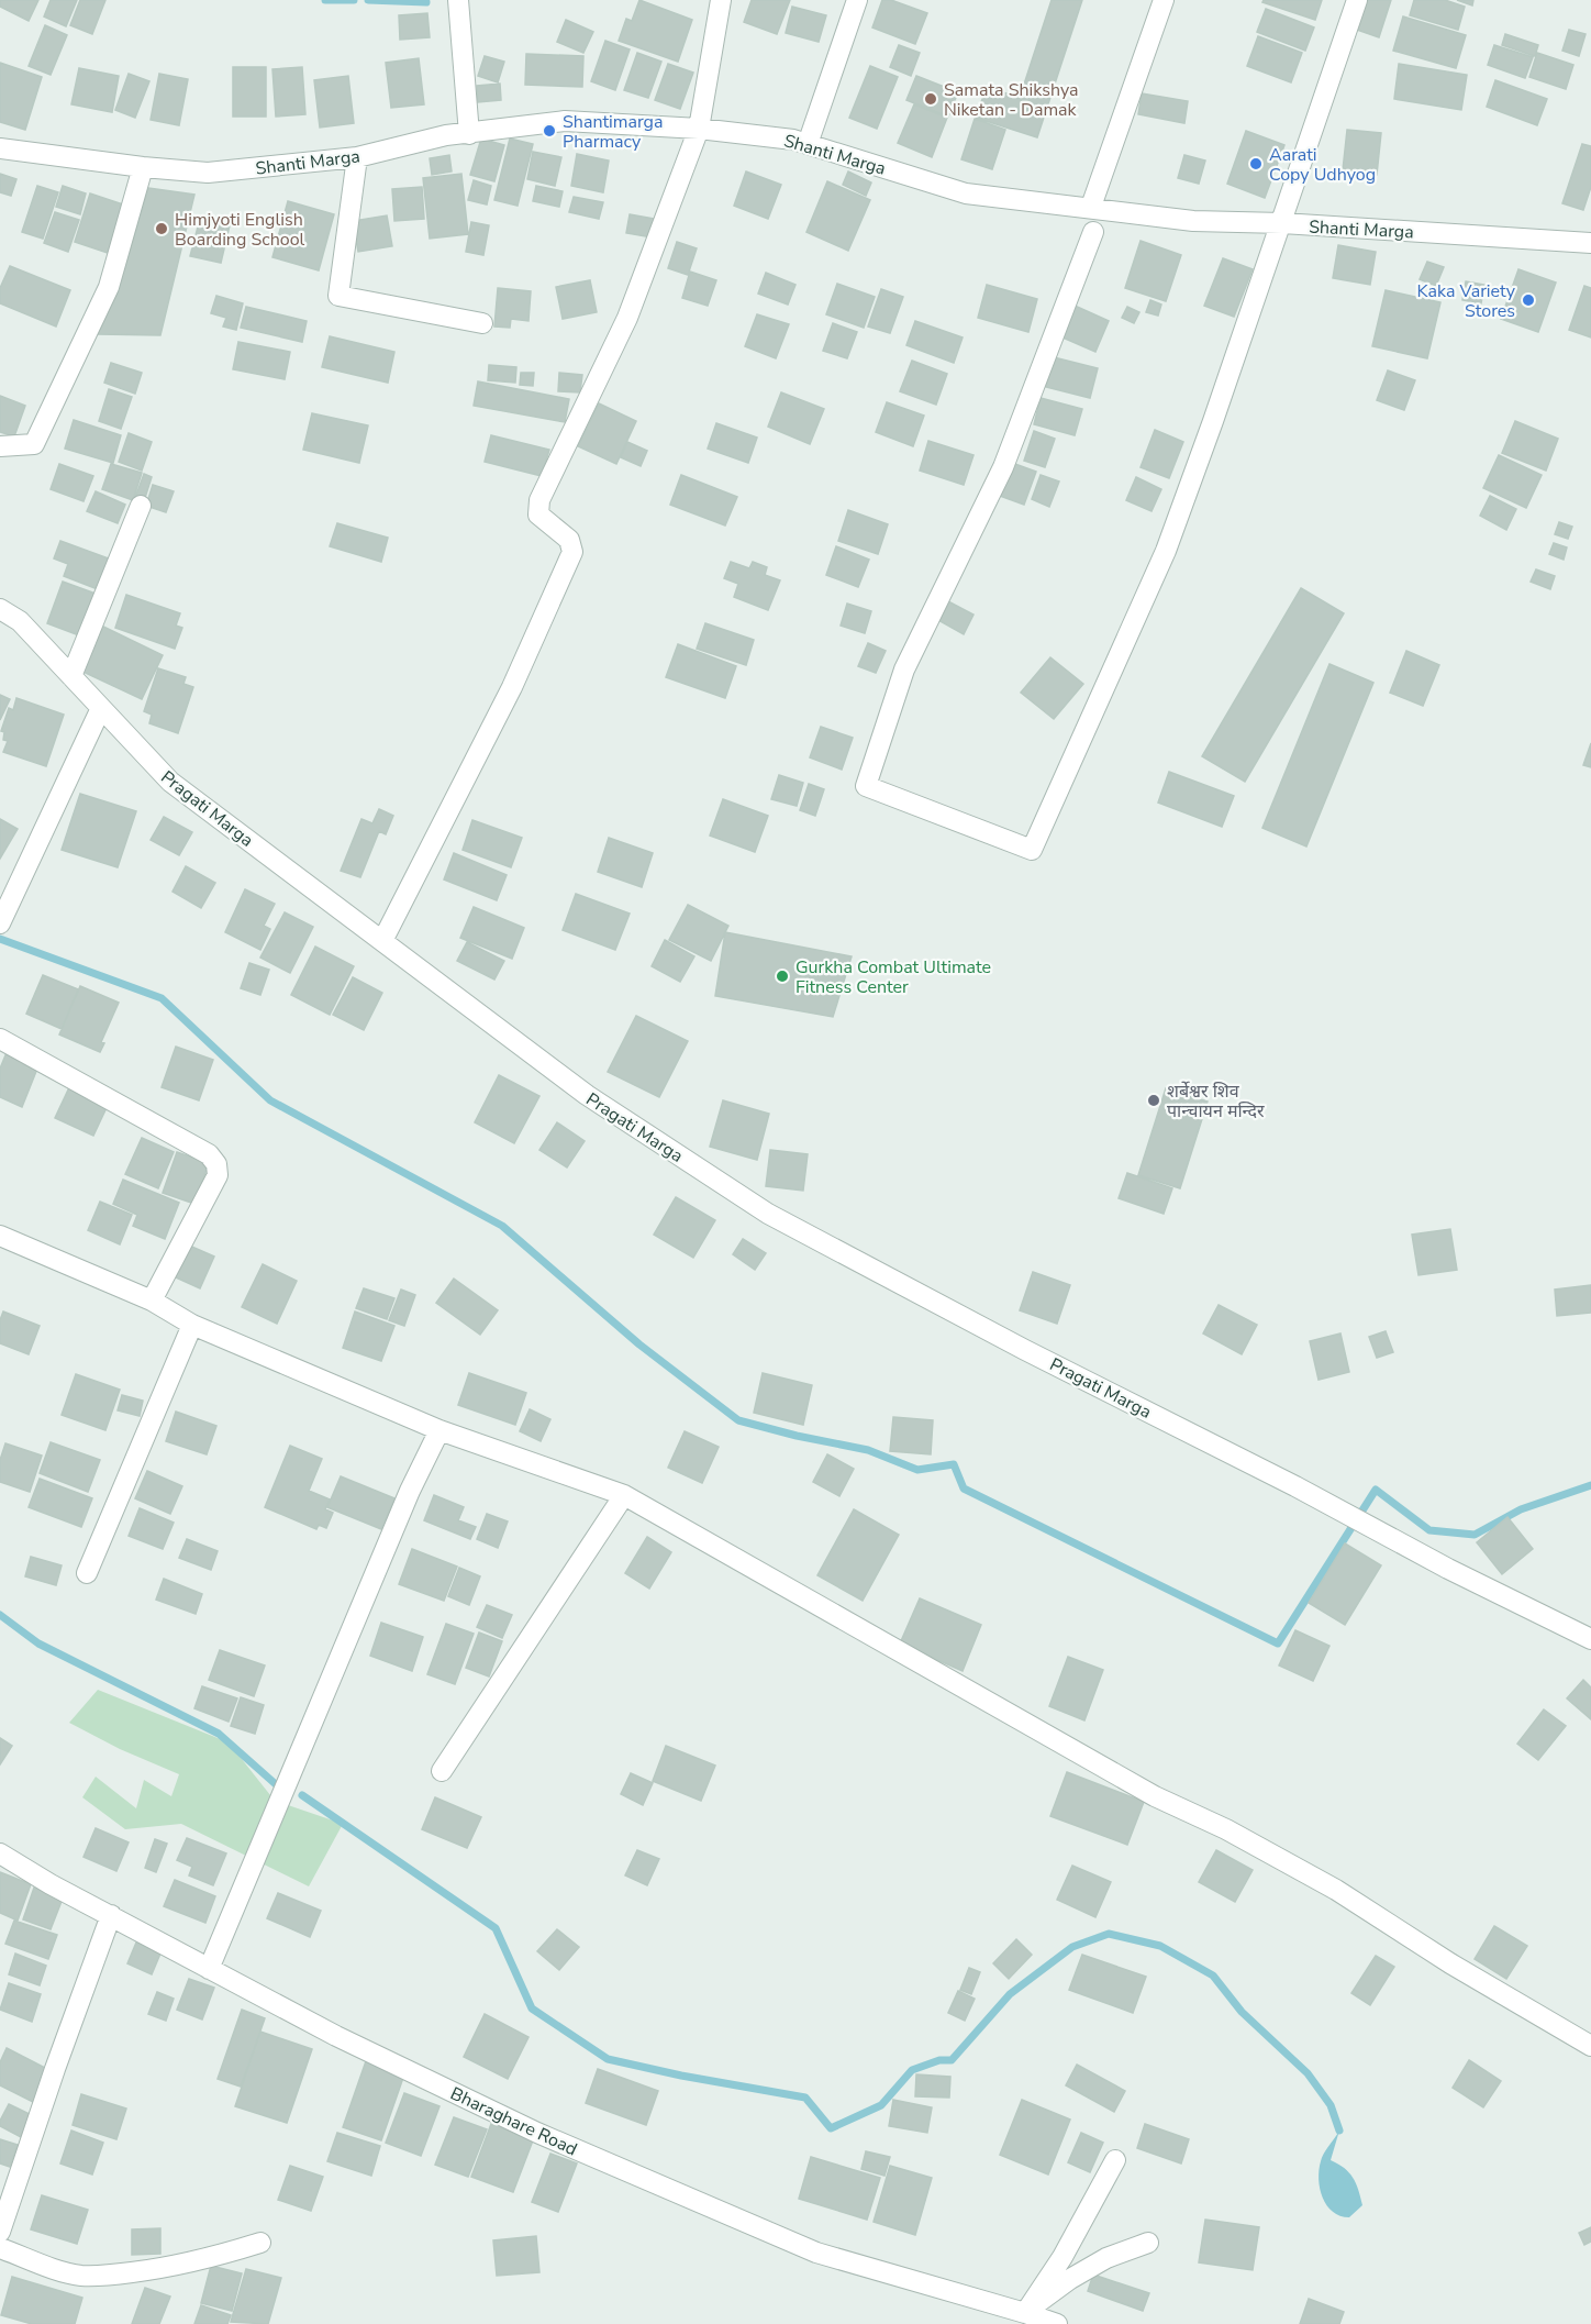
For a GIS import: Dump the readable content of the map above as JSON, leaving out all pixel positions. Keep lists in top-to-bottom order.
{
  "streets": {
    "street": ["Shanti Marga", "Pragati Marga", "Bharaghare Road"]
  },
  "places": [
    "Samata Shikshya Niketan - Damak",
    "Shantimarga Pharmacy",
    "Aarati Copy Udhyog",
    "Himjyoti English Boarding School",
    "Kaka Variety Stores",
    "Gurkha Combat Ultimate Fitness Center",
    "शर्बेश्वर शिव पान्चायन मन्दिर"
  ]
}
